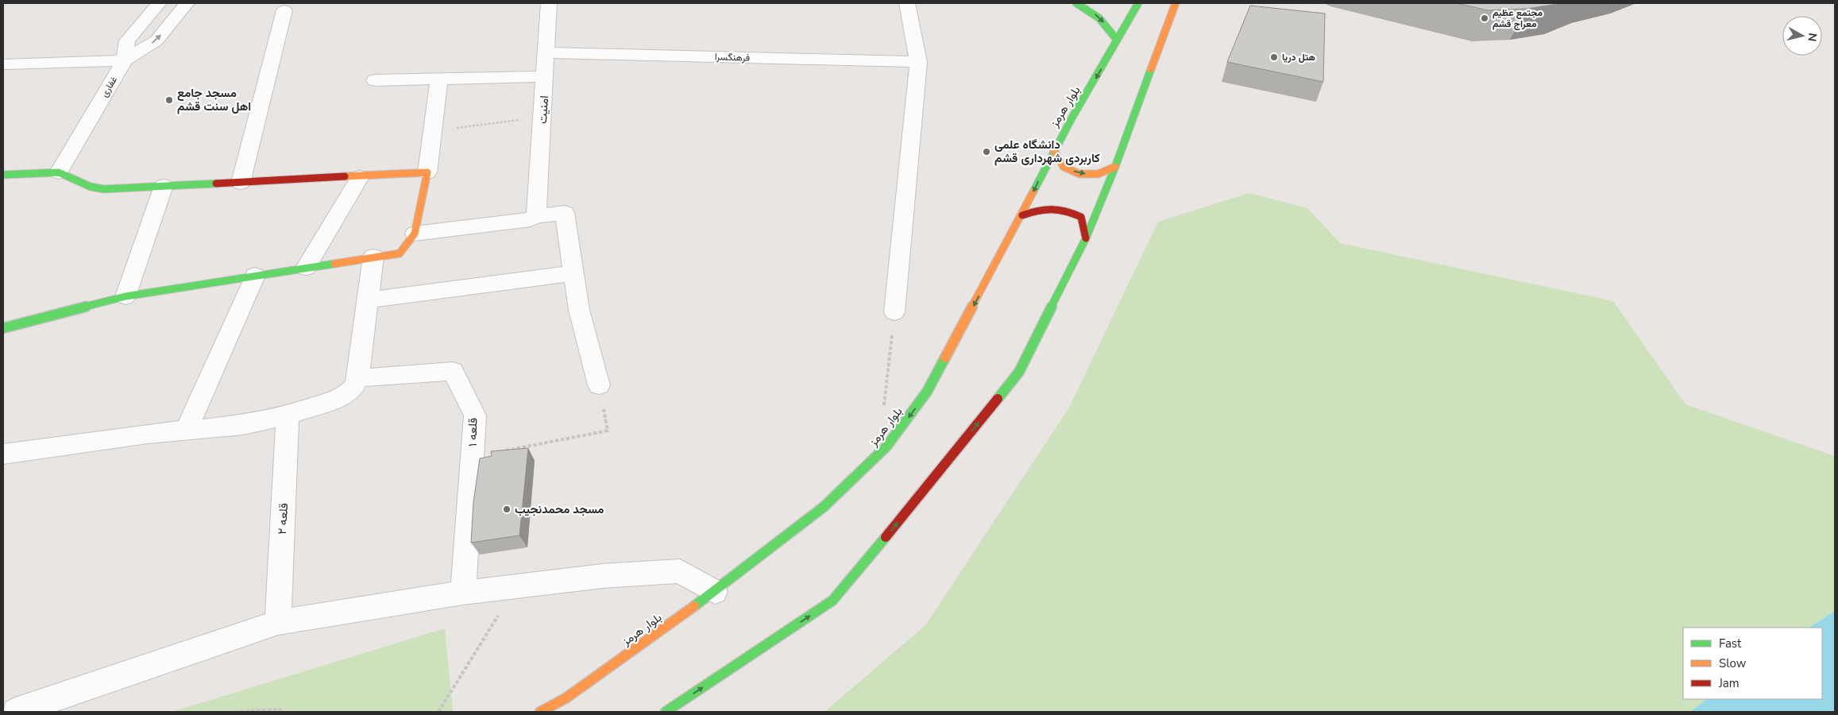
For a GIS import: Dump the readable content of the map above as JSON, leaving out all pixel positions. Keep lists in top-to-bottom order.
{
  "streets": {
    "main road": ["بلوار هرمز"],
    "street": [
      "فرهنگسرا",
      "غفاری",
      "امنیت",
      "قلعه ۱",
      "قلعه ۲"
    ]
  },
  "crossings": [
    ["فرهنگسرا", "امنیت"]
  ],
  "places": [
    "مجتمع عظیم معراج قشم",
    "هتل دریا",
    "مسجد جامع اهل سنت قشم",
    "دانشگاه علمی کاربردی شهرداری قشم",
    "مسجد محمدنجیب"
  ],
  "legend": ["Fast", "Slow", "Jam"],
  "north": "right"
}
